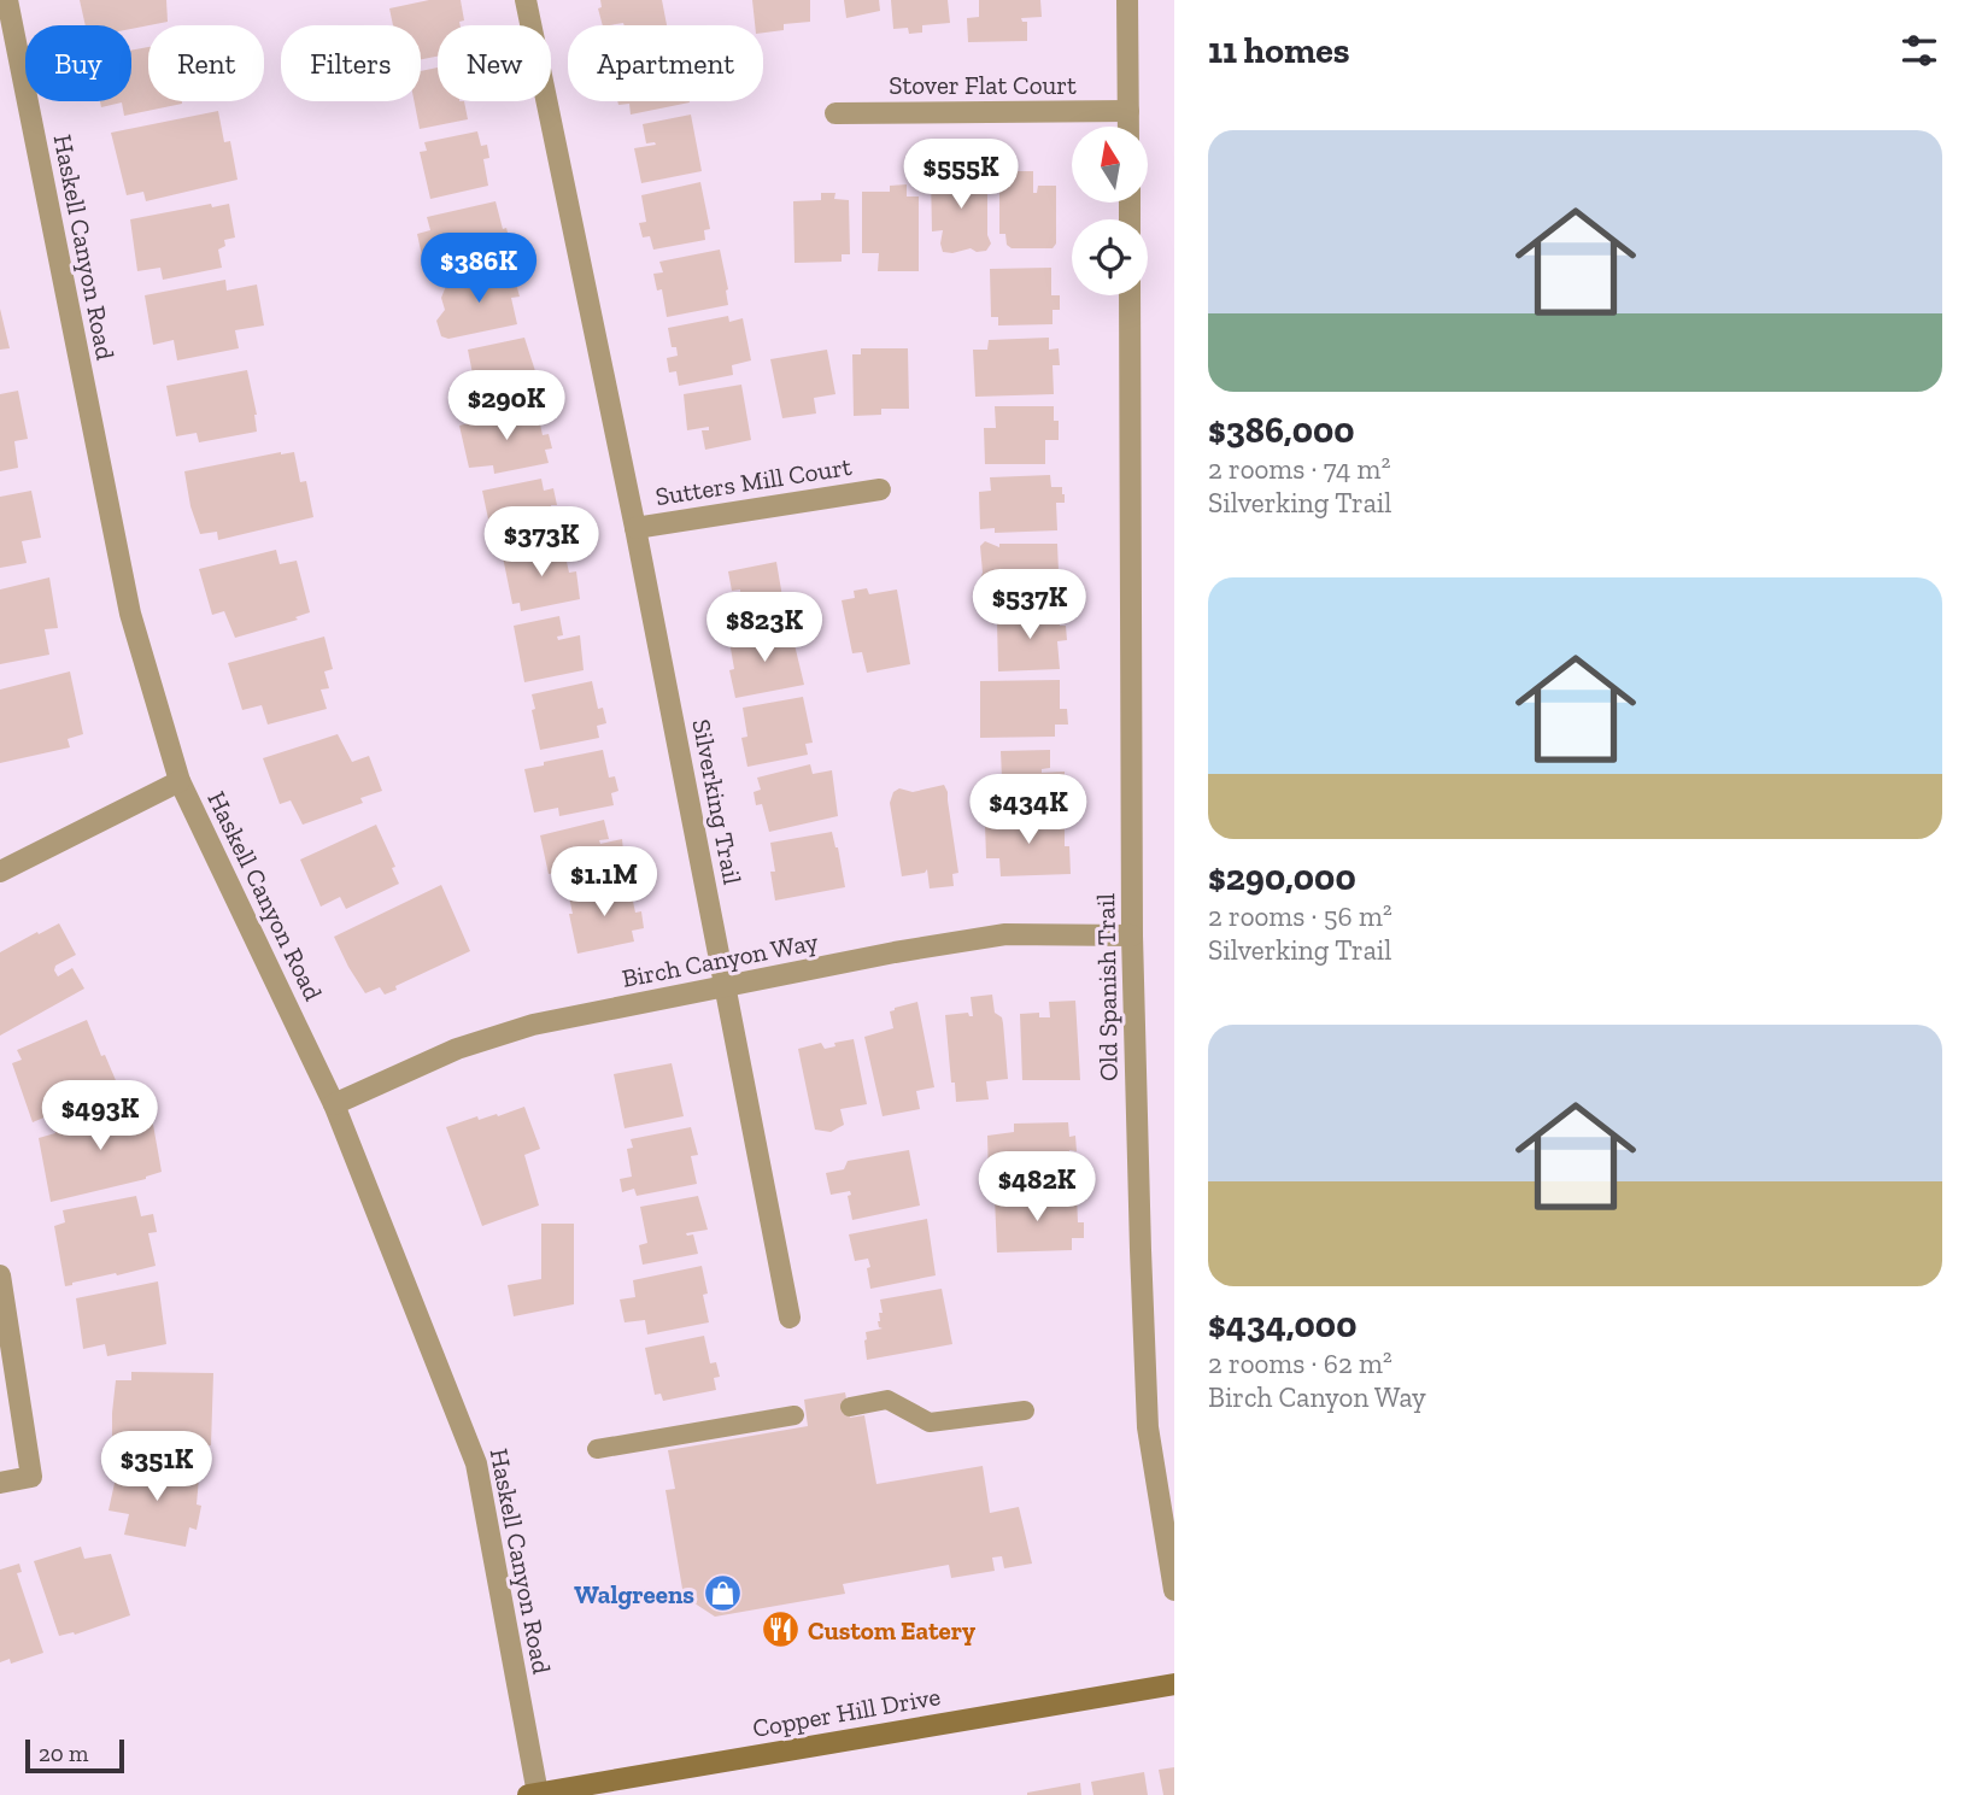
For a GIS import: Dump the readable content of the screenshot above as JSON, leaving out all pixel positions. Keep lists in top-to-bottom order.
{
  "streets": {
    "main road": ["Copper Hill Drive"],
    "street": [
      "Stover Flat Court",
      "Haskell Canyon Road",
      "Sutters Mill Court",
      "Silverking Trail",
      "Birch Canyon Way",
      "Old Spanish Trail"
    ]
  },
  "crossings": [
    ["Haskell Canyon Road", "Birch Canyon Way"],
    ["Haskell Canyon Road", "Copper Hill Drive"],
    ["Sutters Mill Court", "Silverking Trail"],
    ["Silverking Trail", "Birch Canyon Way"],
    ["Birch Canyon Way", "Old Spanish Trail"]
  ],
  "places": {
    "shop": ["Walgreens"],
    "restaurant": ["Custom Eatery"]
  },
  "scale_bar": "20 m",
  "north": "top",
  "page": {
    "heading": "11 homes",
    "chip": [
      "Buy",
      "Rent",
      "Filters",
      "New",
      "Apartment"
    ],
    "list": [
      {
        "name": "$386,000",
        "note": "2 rooms · 74 m² · Silverking Trail"
      },
      {
        "name": "$290,000",
        "note": "2 rooms · 56 m² · Silverking Trail"
      },
      {
        "name": "$434,000",
        "note": "2 rooms · 62 m² · Birch Canyon Way"
      }
    ],
    "price": [
      "$555K",
      "$386K",
      "$290K",
      "$373K",
      "$537K",
      "$823K",
      "$434K",
      "$1.1M",
      "$493K",
      "$482K",
      "$351K"
    ],
    "scale": "20 m"
  }
}
